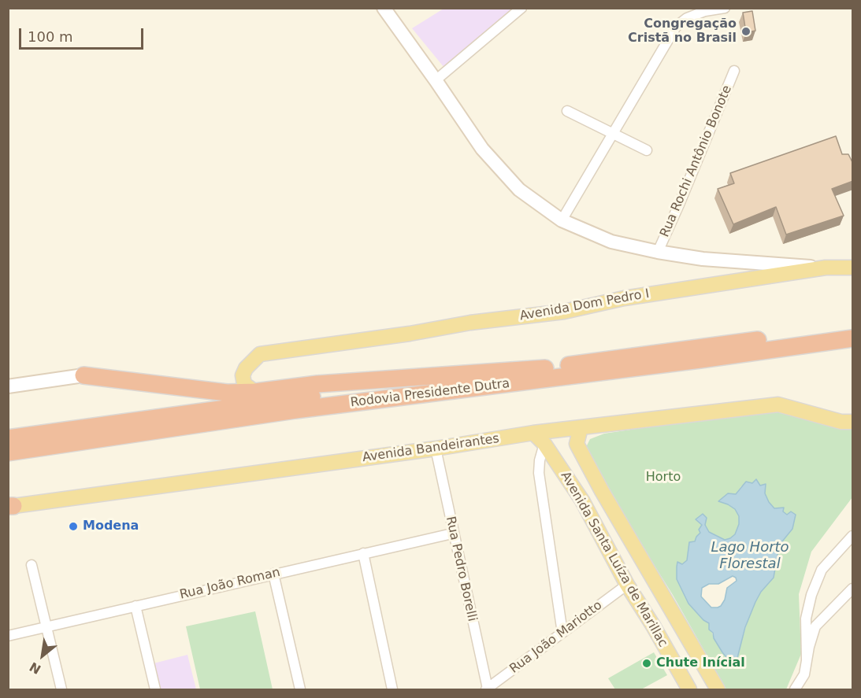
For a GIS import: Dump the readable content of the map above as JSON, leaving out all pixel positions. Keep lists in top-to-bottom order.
{
  "streets": {
    "highway": ["Rodovia Presidente Dutra"],
    "main road": ["Avenida Dom Pedro I", "Avenida Bandeirantes", "Avenida Santa Luíza de Marillac"],
    "street": [
      "Rua Rochi Antônio Bonote",
      "Rua Pedro Borelli",
      "Rua João Roman",
      "Rua João Mariotto"
    ]
  },
  "crossings": [
    ["Avenida Bandeirantes", "Avenida Santa Luíza de Marillac"],
    ["Avenida Bandeirantes", "Rua Pedro Borelli"],
    ["Avenida Santa Luíza de Marillac", "Rua João Mariotto"],
    ["Rua Pedro Borelli", "Rua João Roman"],
    ["Rua Pedro Borelli", "Rua João Mariotto"]
  ],
  "water": ["Lago Horto Florestal"],
  "parks": ["Horto"],
  "places": ["Congregação Cristã no Brasil", "Modena", "Chute Inícial"],
  "scale_bar": "100 m",
  "north": "bottom left"
}
